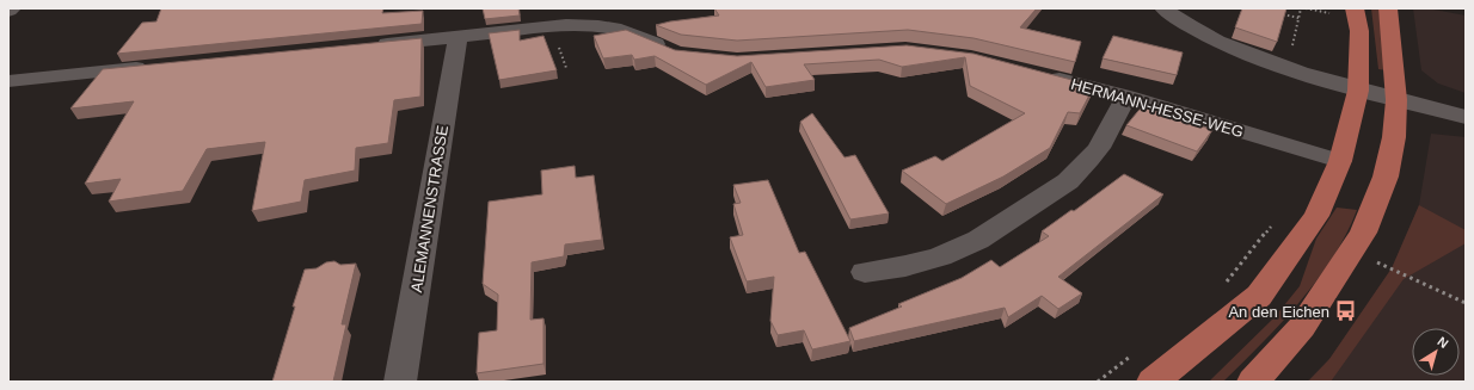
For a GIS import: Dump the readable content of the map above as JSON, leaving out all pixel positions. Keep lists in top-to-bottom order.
{
  "streets": {
    "street": ["HERMANN-HESSE-WEG", "ALEMANNENSTRASSE"]
  },
  "places": {
    "bus stop": ["An den Eichen"]
  },
  "north": "top right"
}
